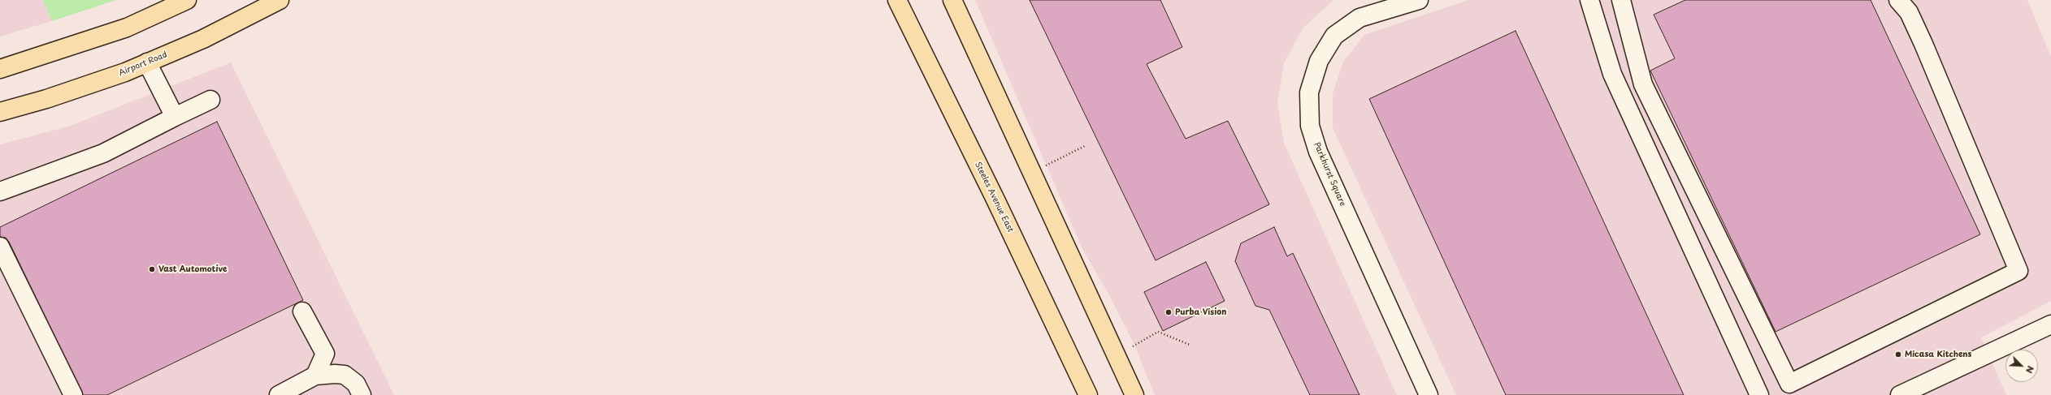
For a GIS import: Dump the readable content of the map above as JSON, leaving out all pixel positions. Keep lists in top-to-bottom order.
{
  "streets": {
    "main road": ["Airport Road", "Steeles Avenue East"],
    "street": ["Parkhurst Square"]
  },
  "places": ["Vast Automotive", "Purba Vision", "Micasa Kitchens"],
  "north": "bottom right"
}
